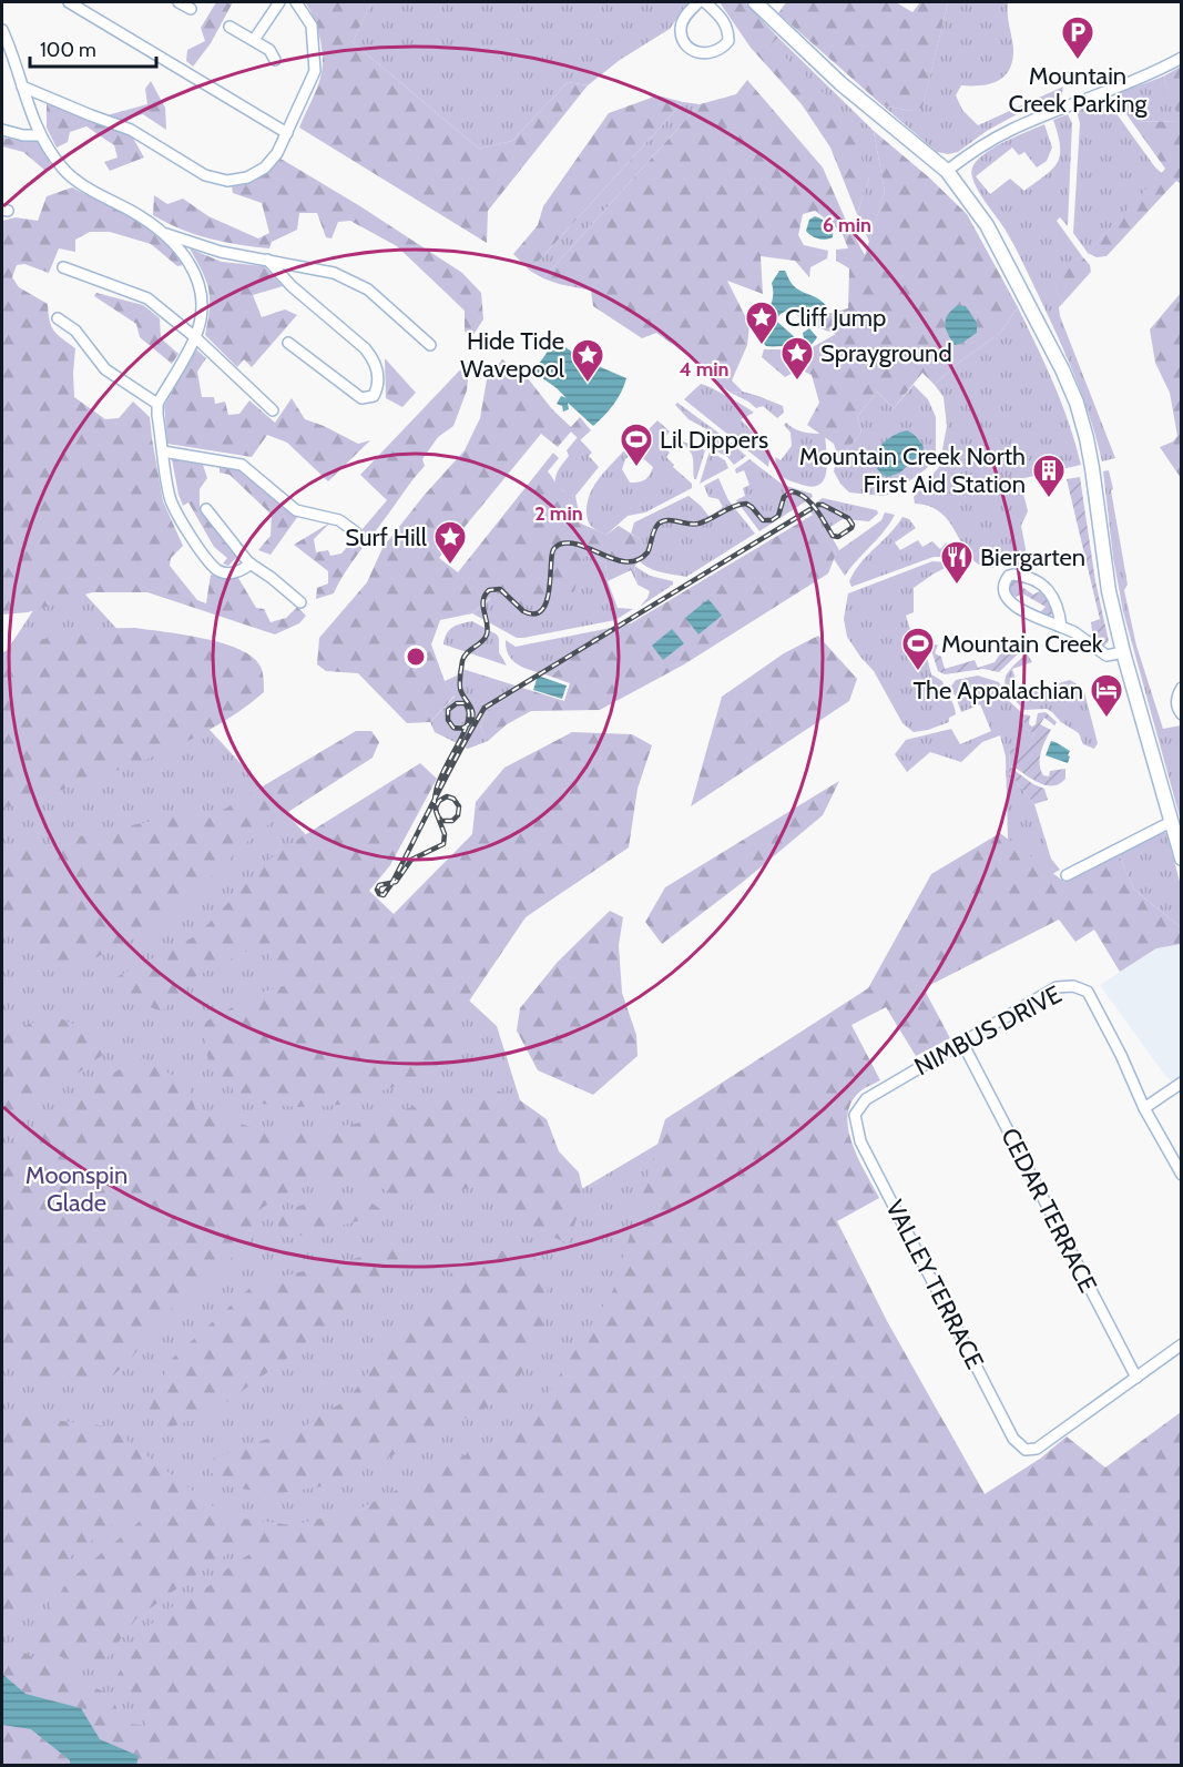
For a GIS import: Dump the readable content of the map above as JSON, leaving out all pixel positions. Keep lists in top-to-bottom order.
{
  "streets": {
    "street": ["NIMBUS DRIVE", "CEDAR TERRACE", "VALLEY TERRACE"]
  },
  "crossings": [
    ["NIMBUS DRIVE", "CEDAR TERRACE"],
    ["NIMBUS DRIVE", "VALLEY TERRACE"],
    ["CEDAR TERRACE", "VALLEY TERRACE"]
  ],
  "parks": ["Moonspin Glade"],
  "places": {
    "parking": ["Mountain Creek Parking"],
    "place": [
      "Cliff Jump",
      "Sprayground",
      "Hide Tide Wavepool",
      "Surf Hill"
    ],
    "sports": ["Lil Dippers", "Mountain Creek"],
    "building": ["Mountain Creek North First Aid Station"],
    "restaurant": ["Biergarten"],
    "hotel": ["The Appalachian"]
  },
  "scale_bar": "100 m",
  "rings": ["6 min", "4 min", "2 min"]
}
